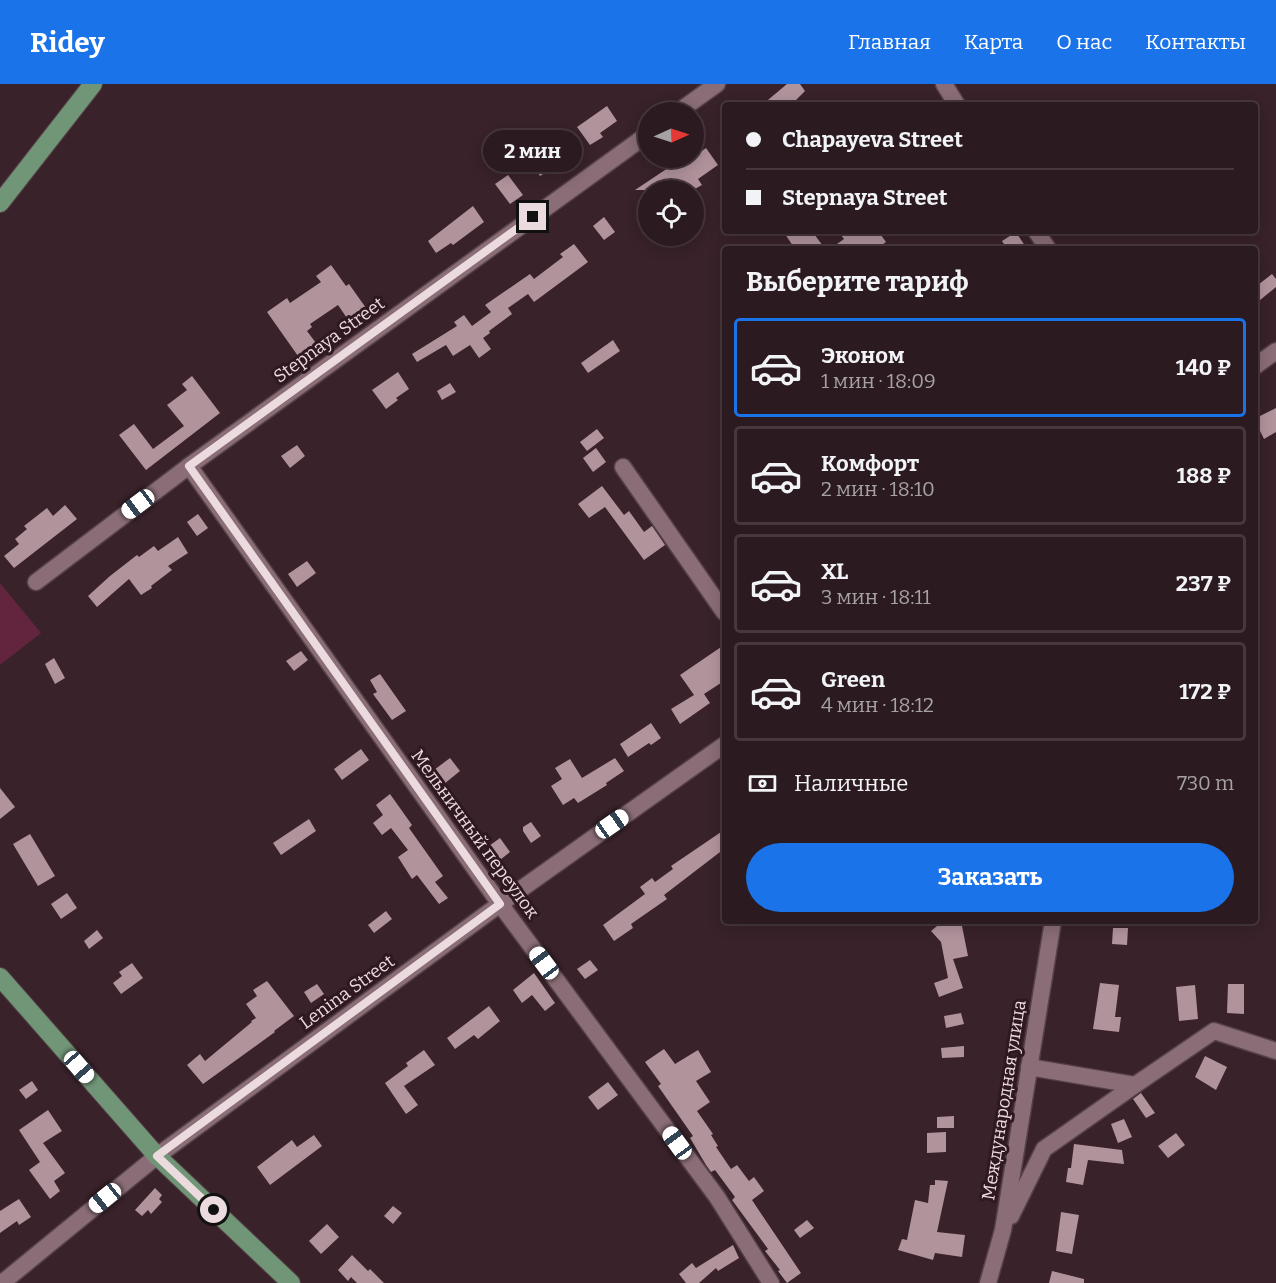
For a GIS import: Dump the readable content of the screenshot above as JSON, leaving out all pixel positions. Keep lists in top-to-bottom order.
{
  "streets": {
    "street": [
      "Stepnaya Street",
      "Мельничный переулок",
      "Lenina Street",
      "Международная улица"
    ]
  },
  "crossings": [
    ["Stepnaya Street", "Мельничный переулок"],
    ["Мельничный переулок", "Lenina Street"]
  ],
  "north": "right",
  "page": {
    "header": "Ridey",
    "nav": [
      "Главная",
      "Карта",
      "О нас",
      "Контакты"
    ],
    "banner": ["Chapayeva Street", "Stepnaya Street"],
    "bubble": "2 мин",
    "heading": "Выберите тариф",
    "list": [
      {
        "name": "Эконом",
        "note": "1 мин · 18:09",
        "value": "140 ₽"
      },
      {
        "name": "Комфорт",
        "note": "2 мин · 18:10",
        "value": "188 ₽"
      },
      {
        "name": "XL",
        "note": "3 мин · 18:11",
        "value": "237 ₽"
      },
      {
        "name": "Green",
        "note": "4 мин · 18:12",
        "value": "172 ₽"
      }
    ],
    "pay": ["Наличные", "730 m"],
    "buttons": "Заказать"
  }
}
